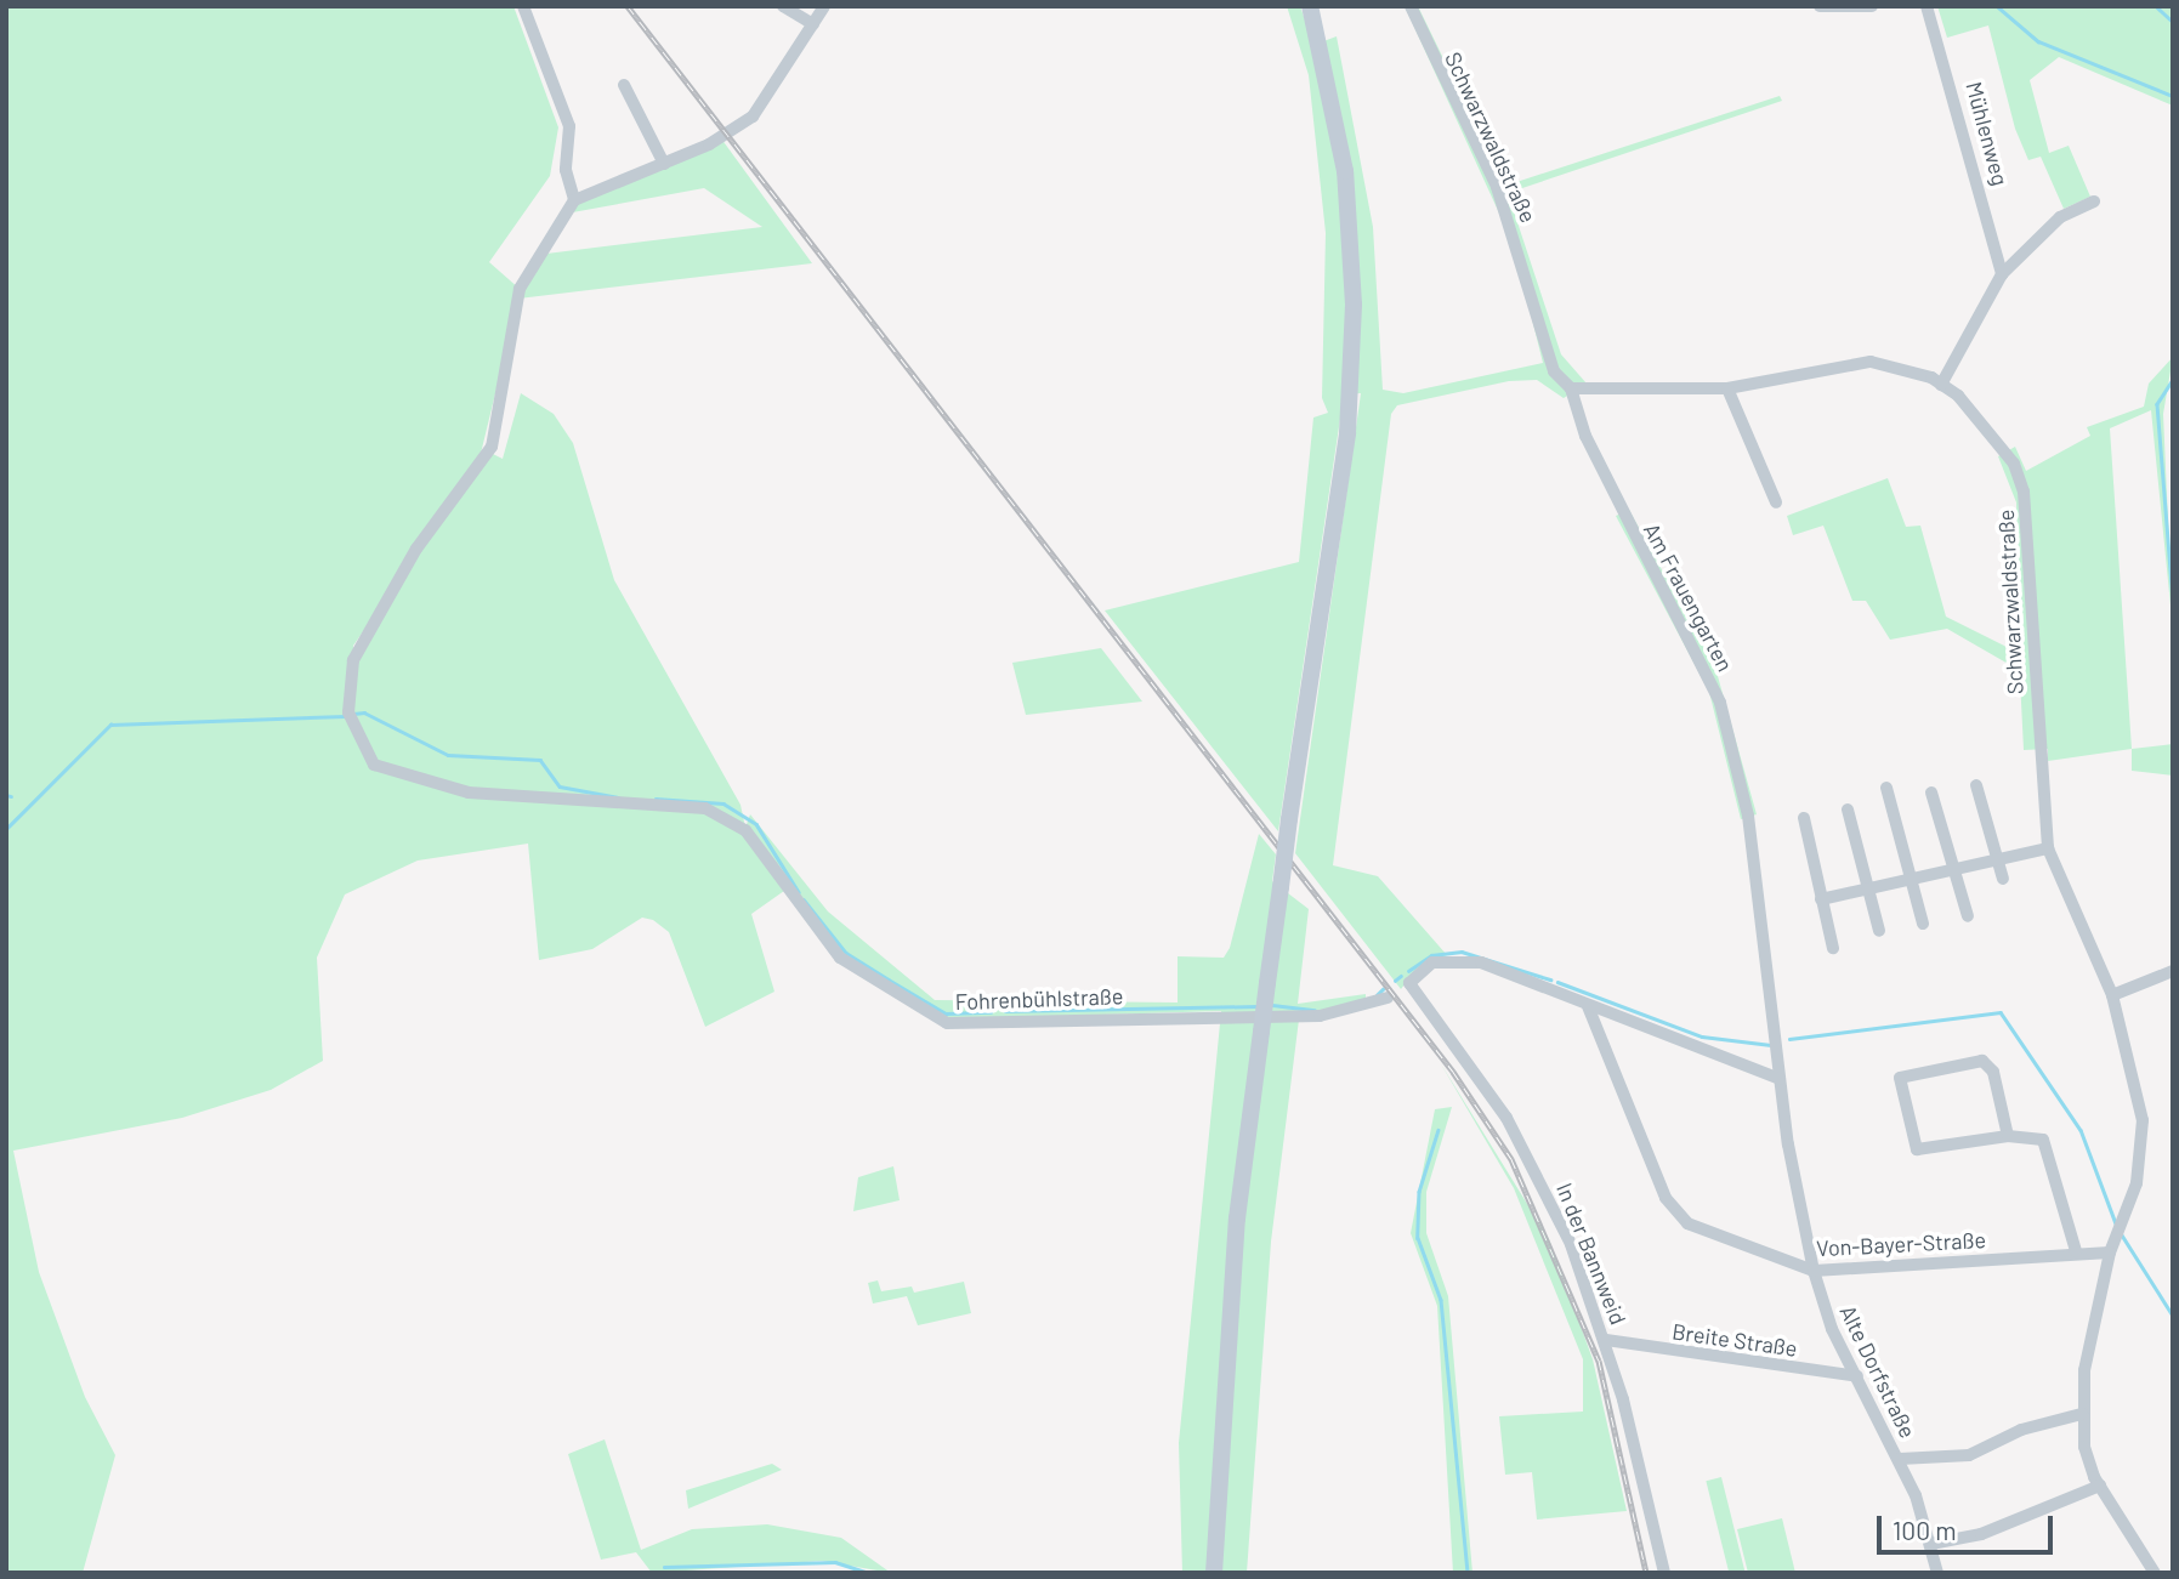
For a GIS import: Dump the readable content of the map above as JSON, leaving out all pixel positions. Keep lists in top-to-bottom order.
{
  "streets": {
    "street": [
      "Mühlenweg",
      "Schwarzwaldstraße",
      "Am Frauengarten",
      "Fohrenbühlstraße",
      "Von-Bayer-Straße",
      "In der Bannweid",
      "Breite Straße",
      "Alte Dorfstraße"
    ]
  },
  "crossings": [
    ["Schwarzwaldstraße", "Am Frauengarten"],
    ["Schwarzwaldstraße", "Von-Bayer-Straße"],
    ["Am Frauengarten", "Alte Dorfstraße"],
    ["Von-Bayer-Straße", "In der Bannweid"],
    ["Von-Bayer-Straße", "Alte Dorfstraße"],
    ["In der Bannweid", "Breite Straße"],
    ["Breite Straße", "Alte Dorfstraße"]
  ],
  "scale_bar": "100 m"
}
